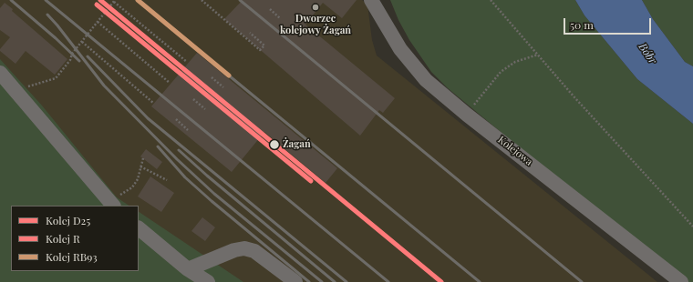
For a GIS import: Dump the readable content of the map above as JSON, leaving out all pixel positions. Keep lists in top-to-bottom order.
{
  "streets": {
    "street": ["Kolejowa"]
  },
  "water": ["Bóbr"],
  "places": ["Dworzec kolejowy Żagań", "Żagań"],
  "lines": ["rail line D25", "rail line RB93", "rail line R"],
  "legend": ["Kolej D25", "Kolej R", "Kolej RB93"],
  "scale_bar": "50 m"
}
